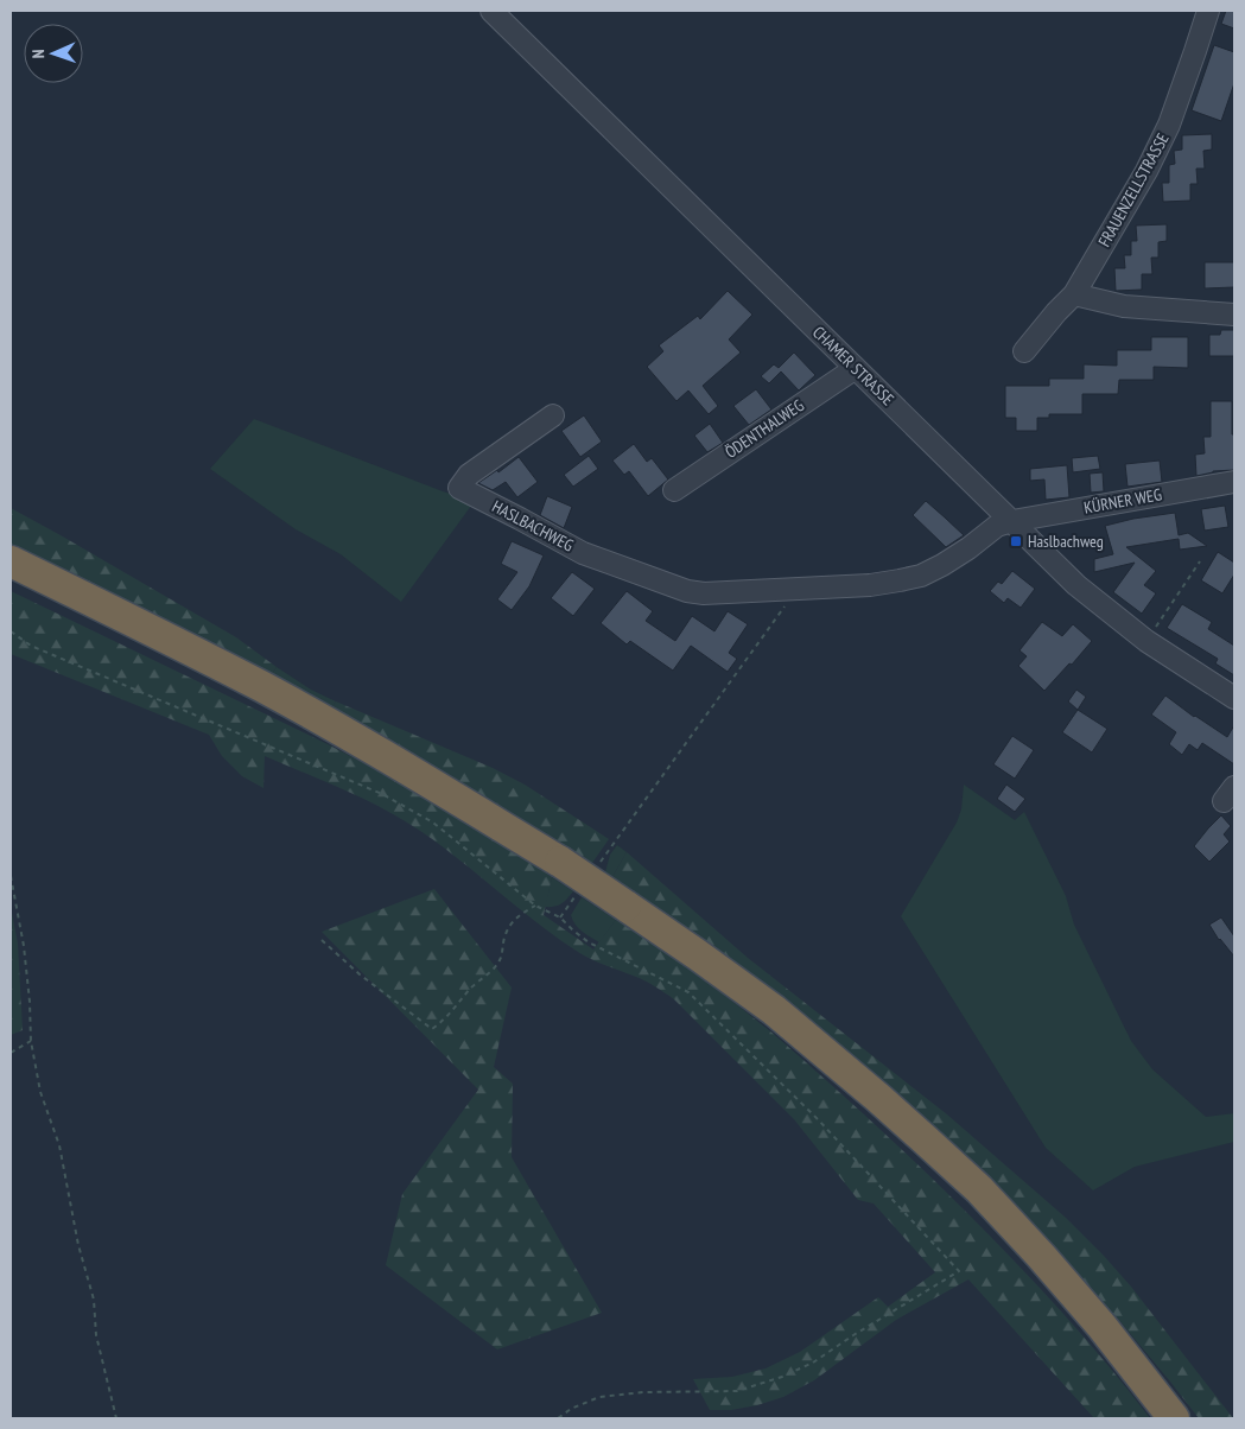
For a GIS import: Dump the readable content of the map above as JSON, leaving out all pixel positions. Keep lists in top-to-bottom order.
{
  "streets": {
    "street": [
      "FRAUENZELLSTRASSE",
      "CHAMER STRASSE",
      "ÖDENTHALWEG",
      "KÜRNER WEG",
      "HASLBACHWEG"
    ]
  },
  "crossings": [
    ["CHAMER STRASSE", "ÖDENTHALWEG"],
    ["CHAMER STRASSE", "KÜRNER WEG"],
    ["CHAMER STRASSE", "HASLBACHWEG"],
    ["KÜRNER WEG", "HASLBACHWEG"]
  ],
  "places": {
    "transit": ["Haslbachweg"]
  },
  "north": "left"
}
